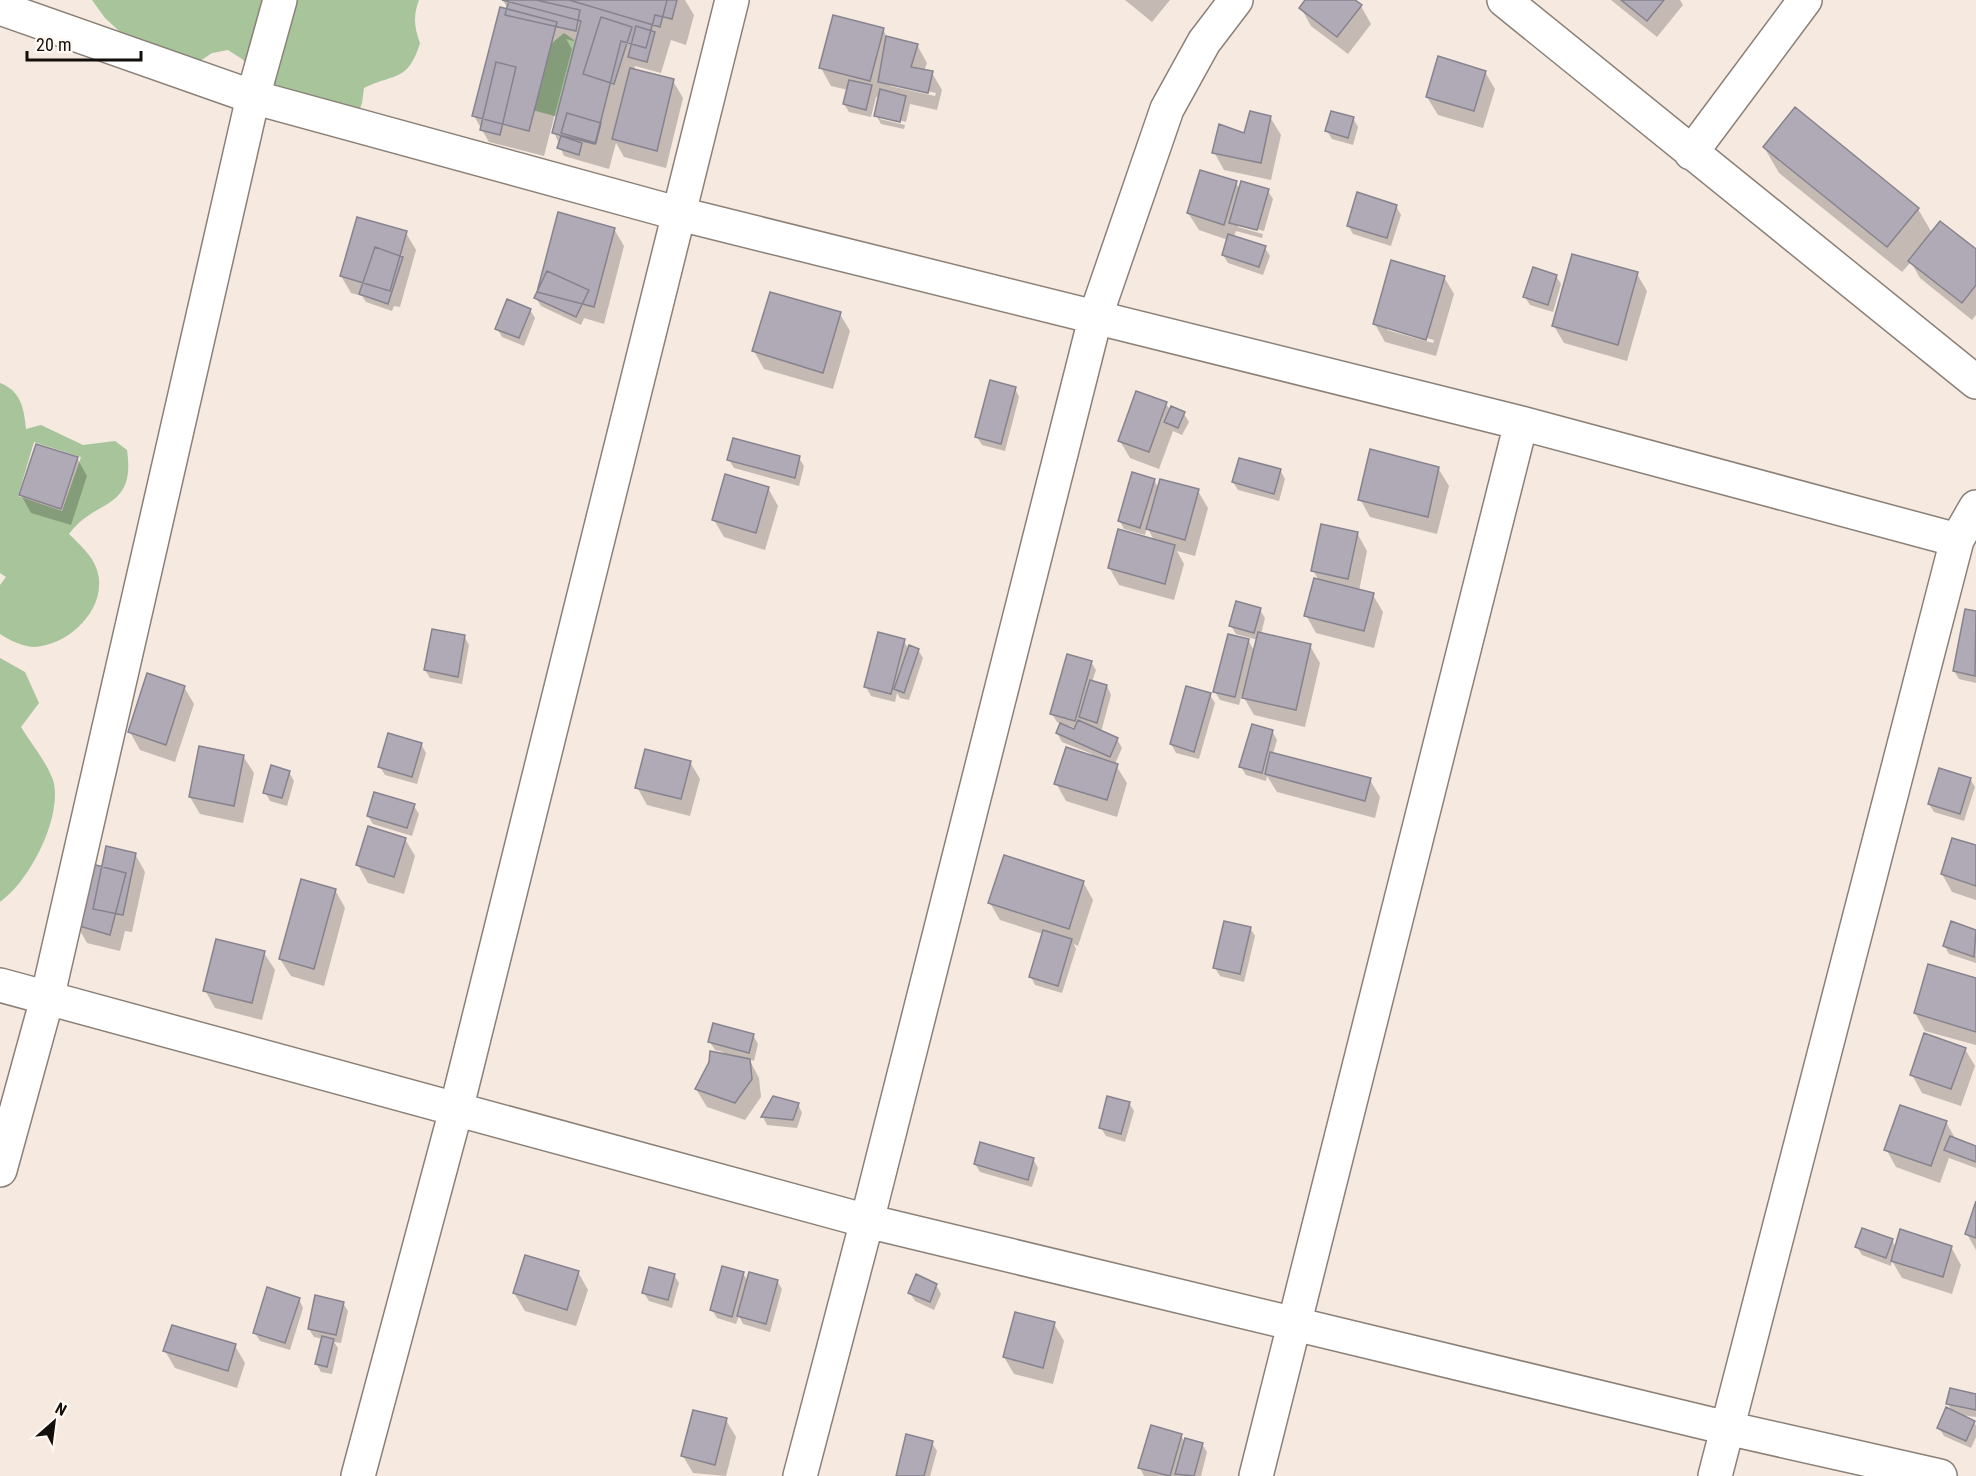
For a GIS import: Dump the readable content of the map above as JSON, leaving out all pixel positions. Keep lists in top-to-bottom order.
{
  "scale_bar": "20 m",
  "north": "top right"
}
